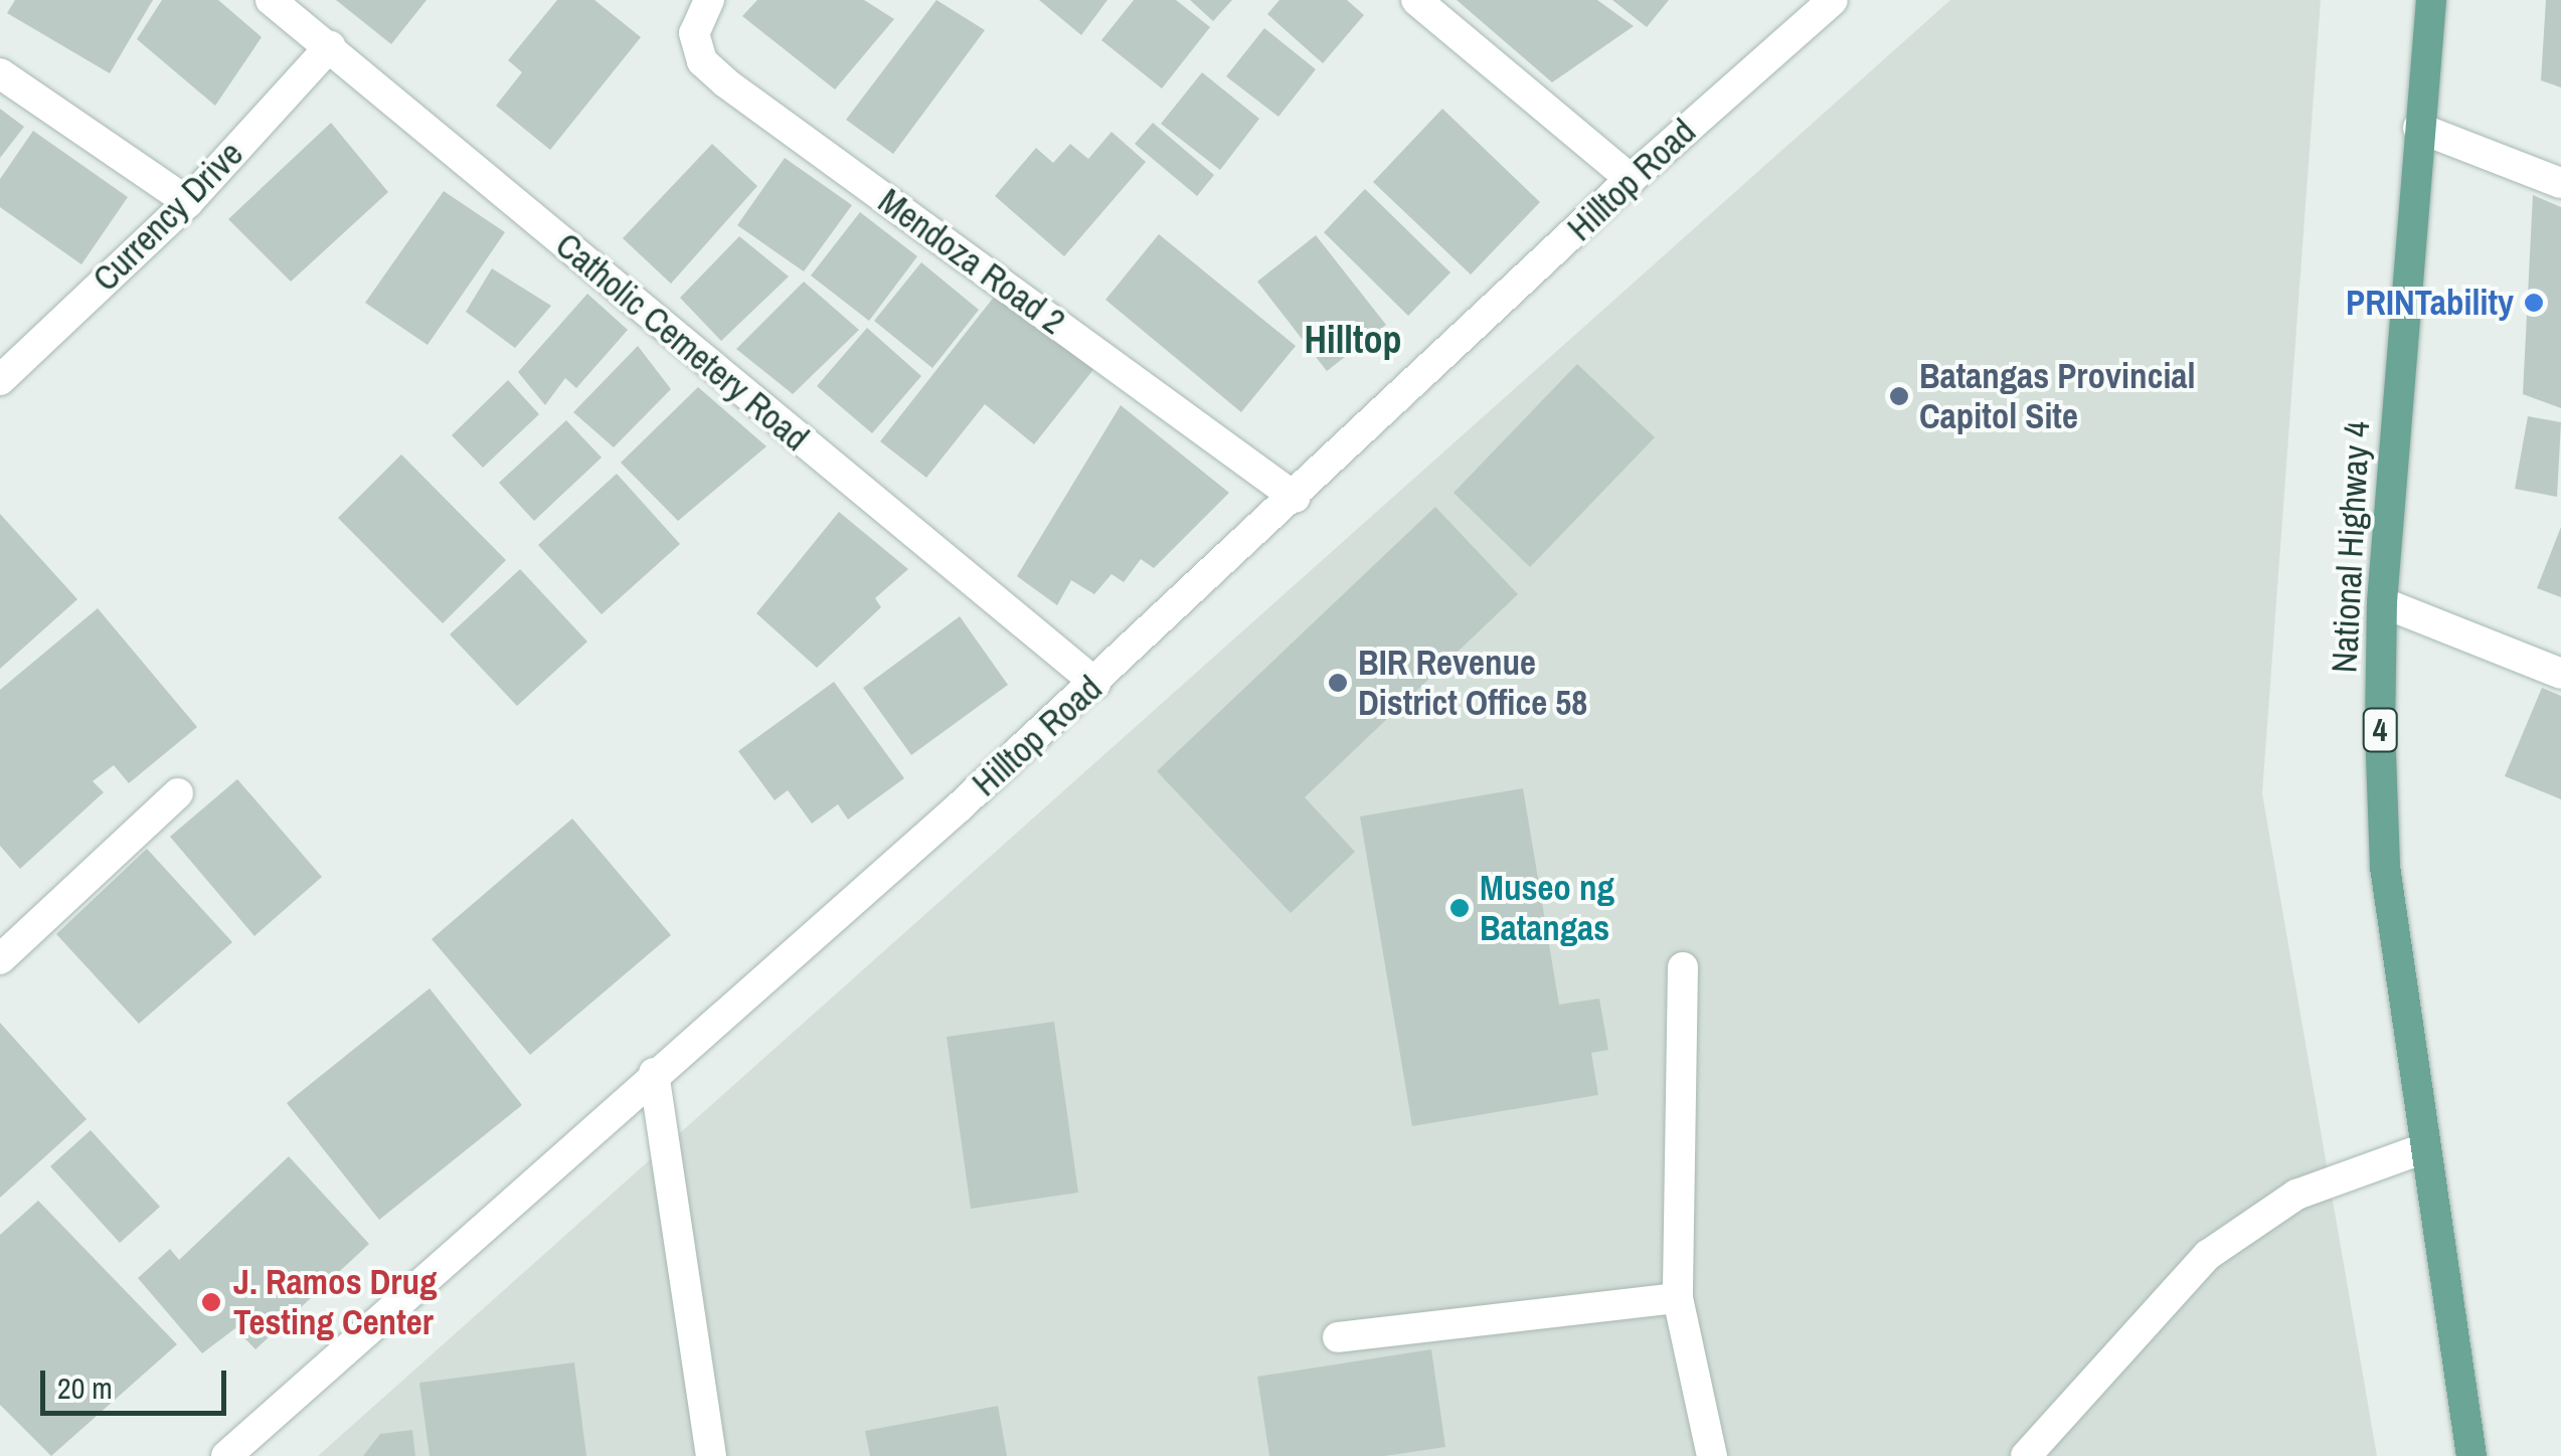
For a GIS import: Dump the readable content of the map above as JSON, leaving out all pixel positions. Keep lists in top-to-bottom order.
{
  "streets": {
    "main road": ["National Highway 4", "4"],
    "street": [
      "Hilltop Road",
      "Currency Drive",
      "Mendoza Road 2",
      "Catholic Cemetery Road"
    ]
  },
  "crossings": [
    ["Hilltop Road", "Mendoza Road 2"],
    ["Hilltop Road", "Catholic Cemetery Road"],
    ["Currency Drive", "Catholic Cemetery Road"]
  ],
  "districts": ["Hilltop"],
  "places": [
    "PRINTability",
    "Batangas Provincial Capitol Site",
    "BIR Revenue District Office 58",
    "Museo ng Batangas",
    "J. Ramos Drug Testing Center"
  ],
  "scale_bar": "20 m"
}
